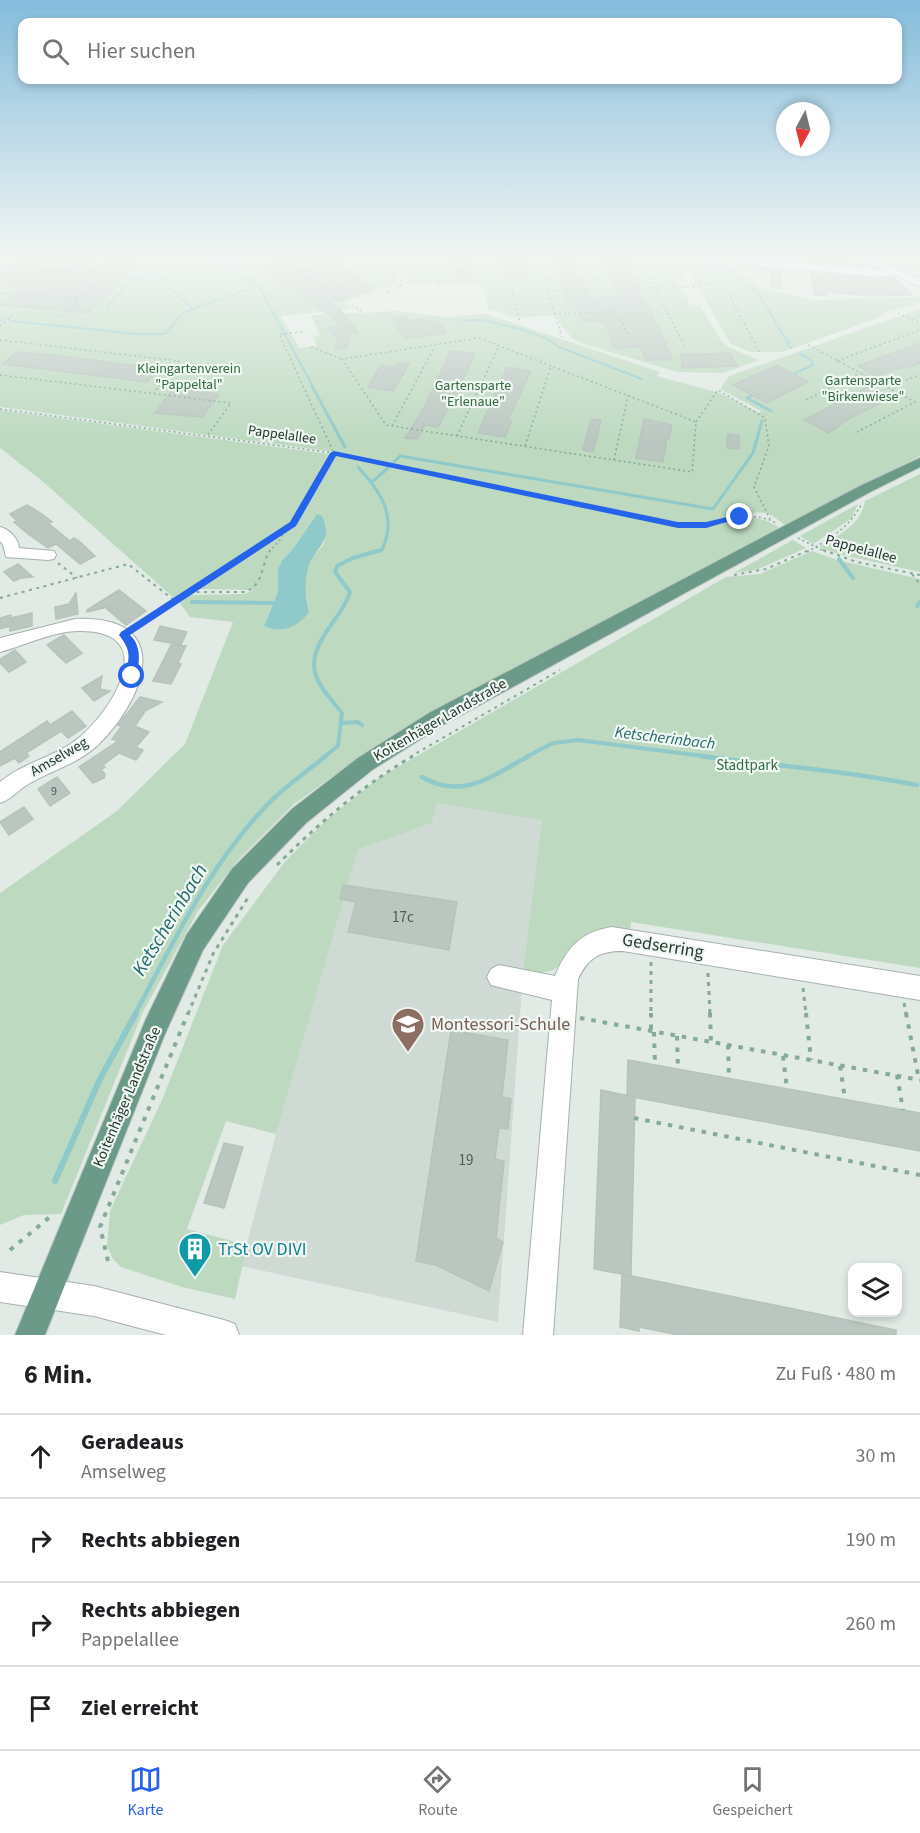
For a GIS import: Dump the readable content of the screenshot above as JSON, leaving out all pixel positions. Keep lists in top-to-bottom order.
{
  "streets": {
    "main road": ["Koitenhäger Landstraße"],
    "street": ["Amselweg", "Gedserring"],
    "path": ["Pappelallee"]
  },
  "water": ["Ketscherinbach"],
  "parks": [
    "Kleingartenverein \"Pappeltal\"",
    "Gartensparte \"Birkenwiese\"",
    "Gartensparte \"Erlenaue\"",
    "Stadtpark"
  ],
  "places": {
    "school or university": ["Montessori-Schule"],
    "building": ["TrSt OV DIVI"]
  },
  "house_numbers": ["9", "17c", "19"],
  "north": "bottom",
  "page": {
    "search": "Hier suchen",
    "heading": ["6 Min.", "Zu Fuß · 480 m"],
    "list": [
      ["Geradeaus", "Amselweg", "30 m"],
      ["Rechts abbiegen", "190 m"],
      ["Rechts abbiegen", "Pappelallee", "260 m"],
      "Ziel erreicht"
    ],
    "nav": ["Karte", "Route", "Gespeichert"]
  }
}
